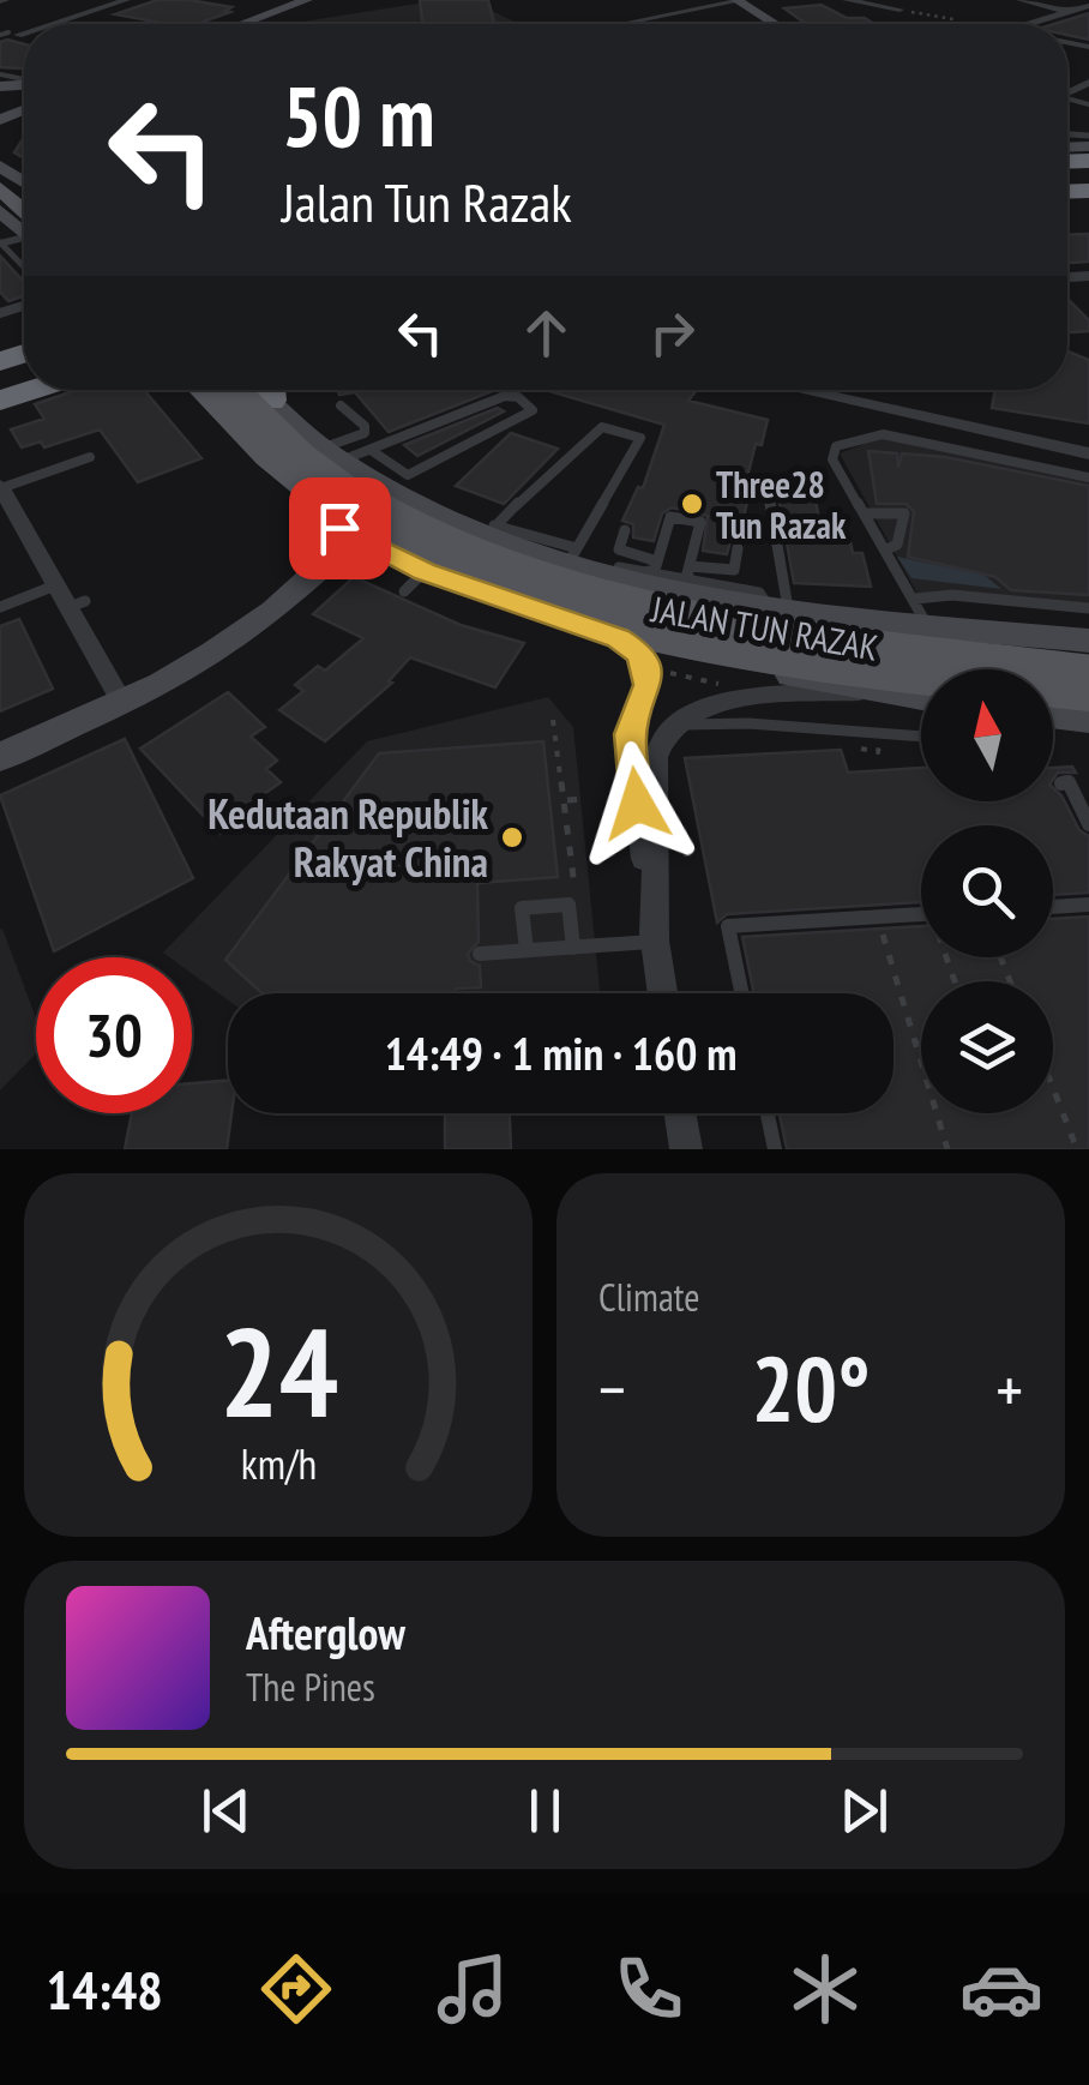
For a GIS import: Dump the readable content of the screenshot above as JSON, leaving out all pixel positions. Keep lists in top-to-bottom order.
{
  "streets": {
    "main road": ["JALAN TUN RAZAK"]
  },
  "places": ["Three28 Tun Razak", "Kedutaan Republik Rakyat China"],
  "north": "top",
  "page": {
    "turn": ["50 m", "Jalan Tun Razak"],
    "limit": "30",
    "trip": "14:49 · 1 min · 160 m",
    "tile": "Climate",
    "heat": ["−", "20°", "+"],
    "song": ["Afterglow", "The Pines"],
    "tabs": "14:48",
    "gauge": ["24", "km/h"]
  }
}
